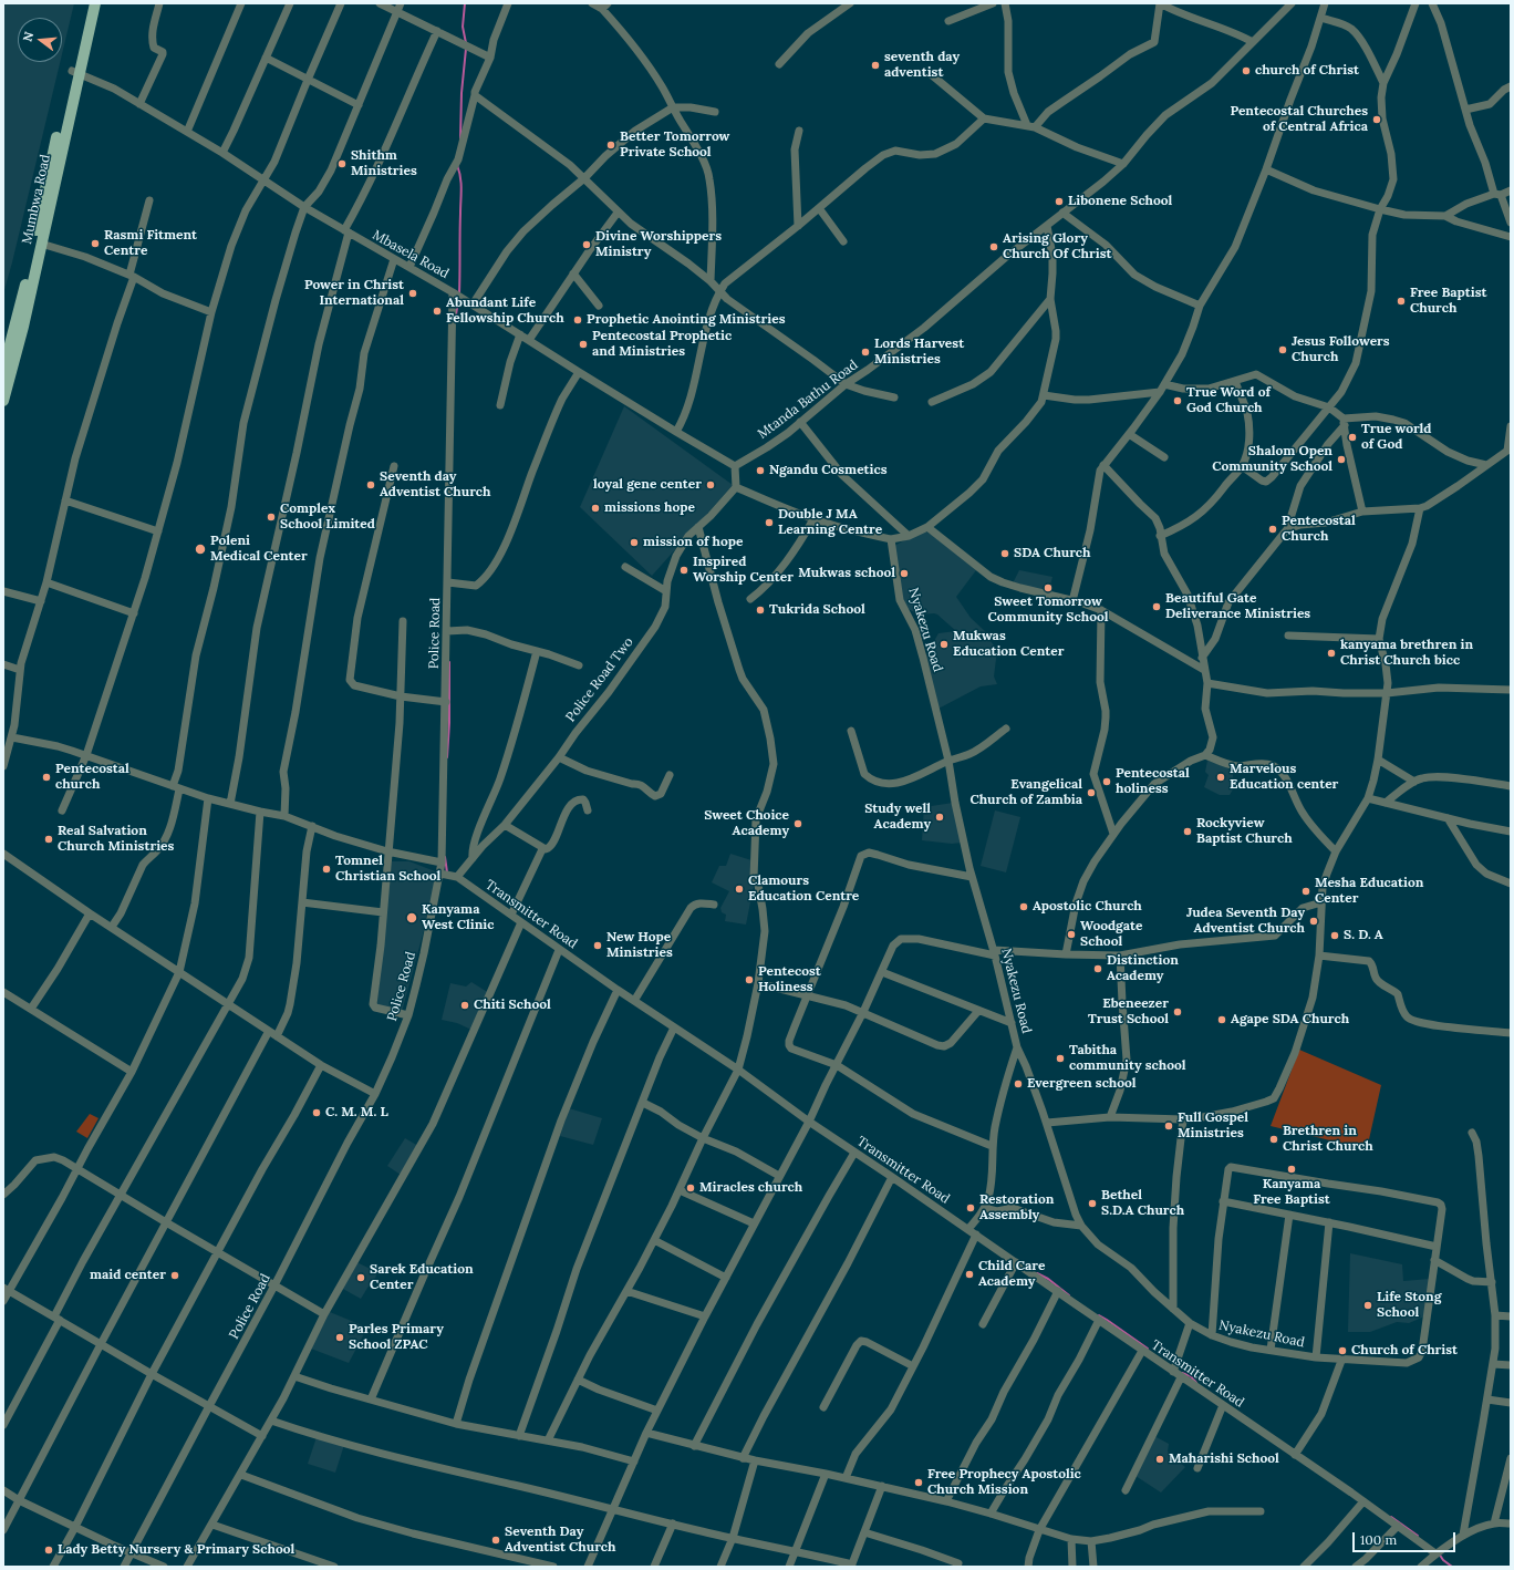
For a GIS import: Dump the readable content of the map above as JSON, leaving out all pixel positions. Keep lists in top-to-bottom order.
{
  "streets": {
    "main road": ["Mumbwa Road"],
    "street": [
      "Mbasela Road",
      "Mtanda Bathu Road",
      "Nyakezu Road",
      "Police Road",
      "Police Road Two",
      "Transmitter Road"
    ]
  },
  "crossings": [
    ["Mumbwa Road", "Mbasela Road"],
    ["Mbasela Road", "Mtanda Bathu Road"],
    ["Mbasela Road", "Police Road"],
    ["Police Road", "Transmitter Road"],
    ["Police Road Two", "Transmitter Road"]
  ],
  "places": [
    "seventh day adventist",
    "church of Christ",
    "Pentecostal Churches of Central Africa",
    "Better Tomorrow Private School",
    "Shithm Ministries",
    "Libonene School",
    "Rasmi Fitment Centre",
    "Divine Worshippers Ministry",
    "Arising Glory Church Of Christ",
    "Power in Christ International",
    "Free Baptist Church",
    "Abundant Life Fellowship Church",
    "Prophetic Anointing Ministries",
    "Pentecostal Prophetic and Ministries",
    "Jesus Followers Church",
    "Lords Harvest Ministries",
    "True Word of God Church",
    "True world of God",
    "Shalom Open Community School",
    "Ngandu Cosmetics",
    "Seventh day Adventist Church",
    "loyal gene center",
    "missions hope",
    "Complex School Limited",
    "Double J MA Learning Centre",
    "Pentecostal Church",
    "mission of hope",
    "Poleni Medical Center",
    "SDA Church",
    "Inspired Worship Center",
    "Mukwas school",
    "Sweet Tomorrow Community School",
    "Beautiful Gate Deliverance Ministries",
    "Tukrida School",
    "Mukwas Education Center",
    "kanyama brethren in Christ Church bicc",
    "Pentecostal church",
    "Marvelous Education center",
    "Pentecostal holiness",
    "Evangelical Church of Zambia",
    "Study well Academy",
    "Sweet Choice Academy",
    "Rockyview Baptist Church",
    "Real Salvation Church Ministries",
    "Tomnel Christian School",
    "Clamours Education Centre",
    "Mesha Education Center",
    "Apostolic Church",
    "Kanyama West Clinic",
    "Judea Seventh Day Adventist Church",
    "Woodgate School",
    "S. D. A",
    "New Hope Ministries",
    "Distinction Academy",
    "Pentecost Holiness",
    "Chiti School",
    "Ebeneezer Trust School",
    "Agape SDA Church",
    "Tabitha community school",
    "Evergreen school",
    "C. M. M. L",
    "Full Gospel Ministries",
    "Brethren in Christ Church",
    "Kanyama Free Baptist",
    "Miracles church",
    "Bethel S.D.A Church",
    "Restoration Assembly",
    "Child Care Academy",
    "maid center",
    "Sarek Education Center",
    "Life Stong School",
    "Parles Primary School ZPAC",
    "Church of Christ",
    "Maharishi School",
    "Free Prophecy Apostolic Church Mission",
    "Seventh Day Adventist Church",
    "Lady Betty Nursery & Primary School"
  ],
  "scale_bar": "100 m",
  "north": "left"
}
